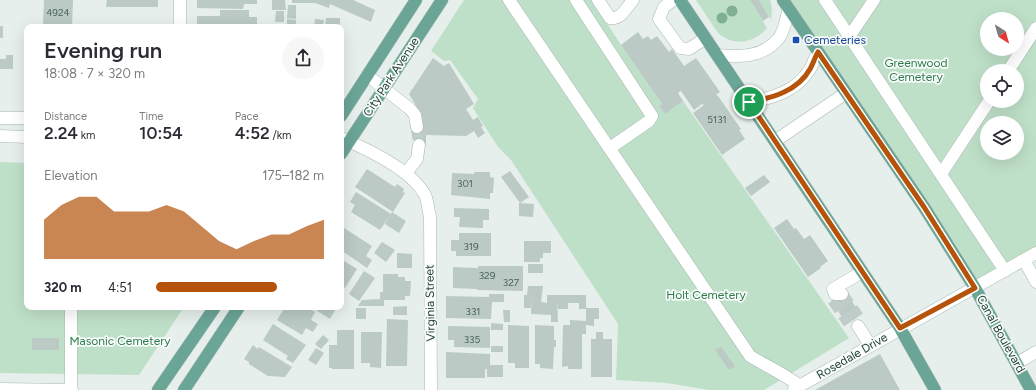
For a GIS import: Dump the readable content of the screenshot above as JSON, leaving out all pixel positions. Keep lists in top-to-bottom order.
{
  "streets": {
    "main road": ["City Park Avenue", "Canal Boulevard"],
    "street": ["Virginia Street", "Rosedale Drive"]
  },
  "crossings": [
    ["City Park Avenue", "Virginia Street"],
    ["Canal Boulevard", "Rosedale Drive"]
  ],
  "parks": ["Greenwood Cemetery", "Holt Cemetery", "Masonic Cemetery"],
  "places": {
    "transit": ["Cemeteries"]
  },
  "house_numbers": [
    "4924",
    "5131",
    "301",
    "319",
    "329",
    "327",
    "331",
    "335"
  ],
  "north": "bottom right",
  "page": {
    "heading": ["Evening run", "18:08 · 7 × 320 m"],
    "stats": [
      ["Distance", "2.24 km"],
      ["Time", "10:54"],
      ["Pace", "4:52 /km"]
    ],
    "chart": ["Elevation", "175–182 m"],
    "list": [
      {
        "name": "320 m",
        "note": "4:51"
      }
    ]
  }
}
